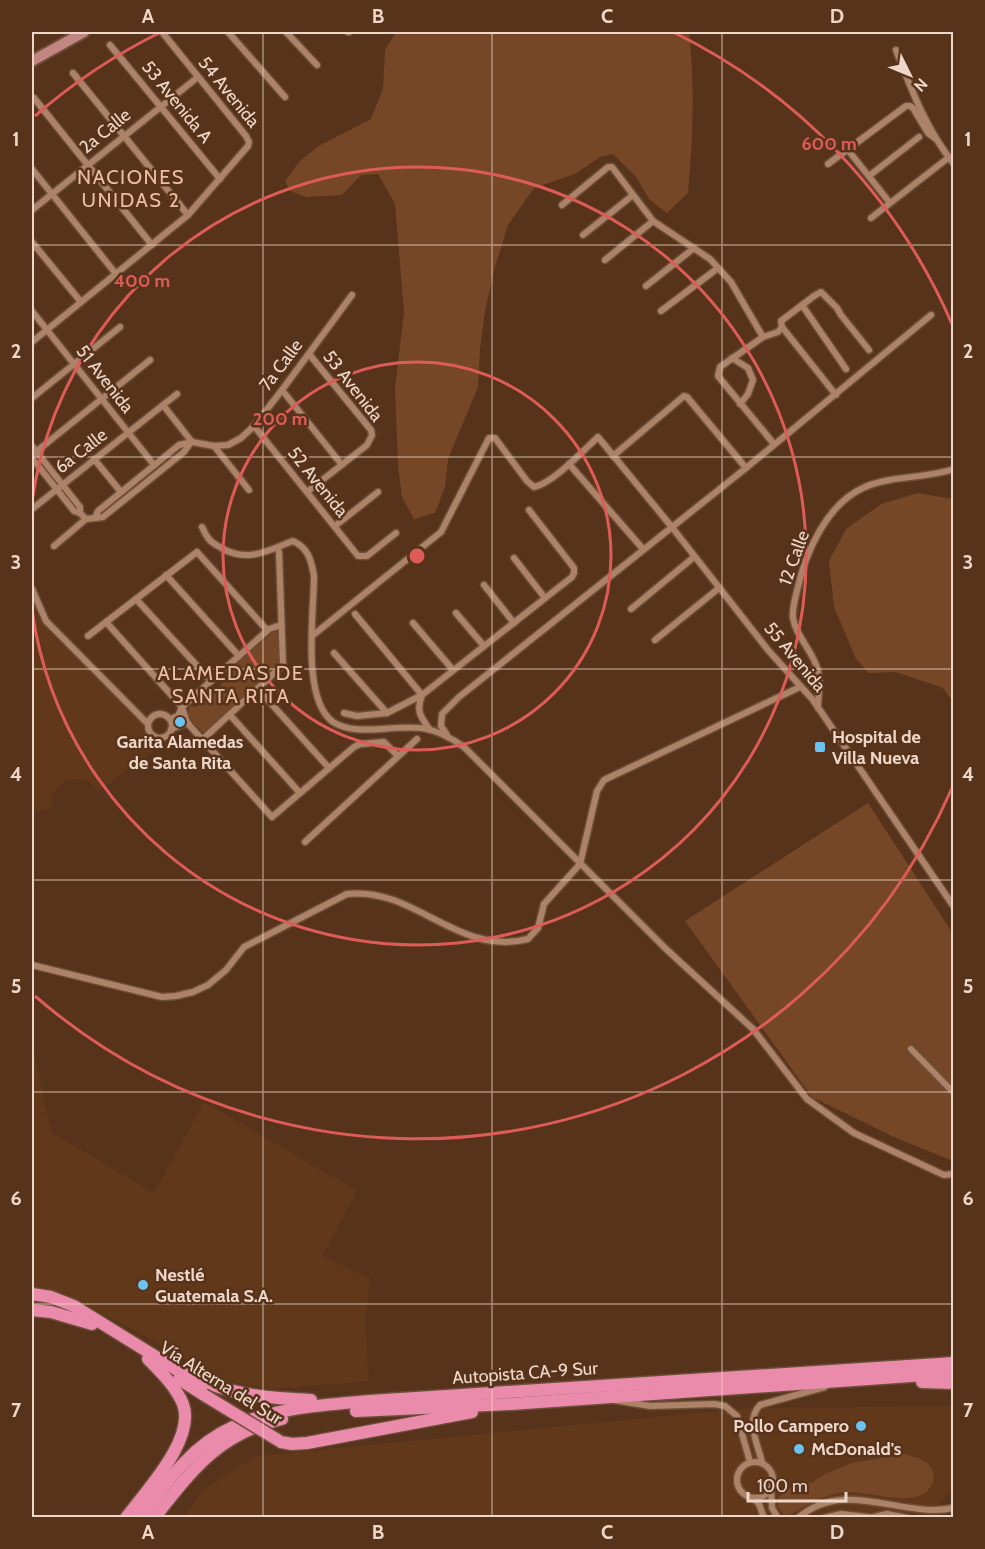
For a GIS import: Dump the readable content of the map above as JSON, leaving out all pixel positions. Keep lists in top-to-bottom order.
{
  "streets": {
    "highway": ["Autopista CA-9 Sur", "Vía Alterna del Sur"],
    "street": [
      "54 Avenida",
      "53 Avenida A",
      "2a Calle",
      "7a Calle",
      "51 Avenida",
      "53 Avenida",
      "6a Calle",
      "52 Avenida",
      "12 Calle",
      "55 Avenida"
    ]
  },
  "crossings": [
    ["54 Avenida", "53 Avenida A"],
    ["54 Avenida", "2a Calle"],
    ["53 Avenida A", "2a Calle"],
    ["7a Calle", "53 Avenida"],
    ["7a Calle", "52 Avenida"],
    ["51 Avenida", "6a Calle"],
    ["12 Calle", "55 Avenida"],
    ["Autopista CA-9 Sur", "Vía Alterna del Sur"]
  ],
  "districts": ["NACIONES UNIDAS 2", "ALAMEDAS DE SANTA RITA"],
  "places": {
    "other": [
      "Garita Alamedas de Santa Rita",
      "Nestlé Guatemala S.A.",
      "Pollo Campero",
      "McDonald's"
    ],
    "transit": ["Hospital de Villa Nueva"]
  },
  "scale_bar": "100 m",
  "north": "bottom right",
  "grid": {
    "columns": [
      "A",
      "B",
      "C",
      "D"
    ],
    "rows": [
      "1",
      "2",
      "3",
      "4",
      "5",
      "6",
      "7"
    ]
  },
  "rings": ["600 m", "400 m", "200 m"]
}
